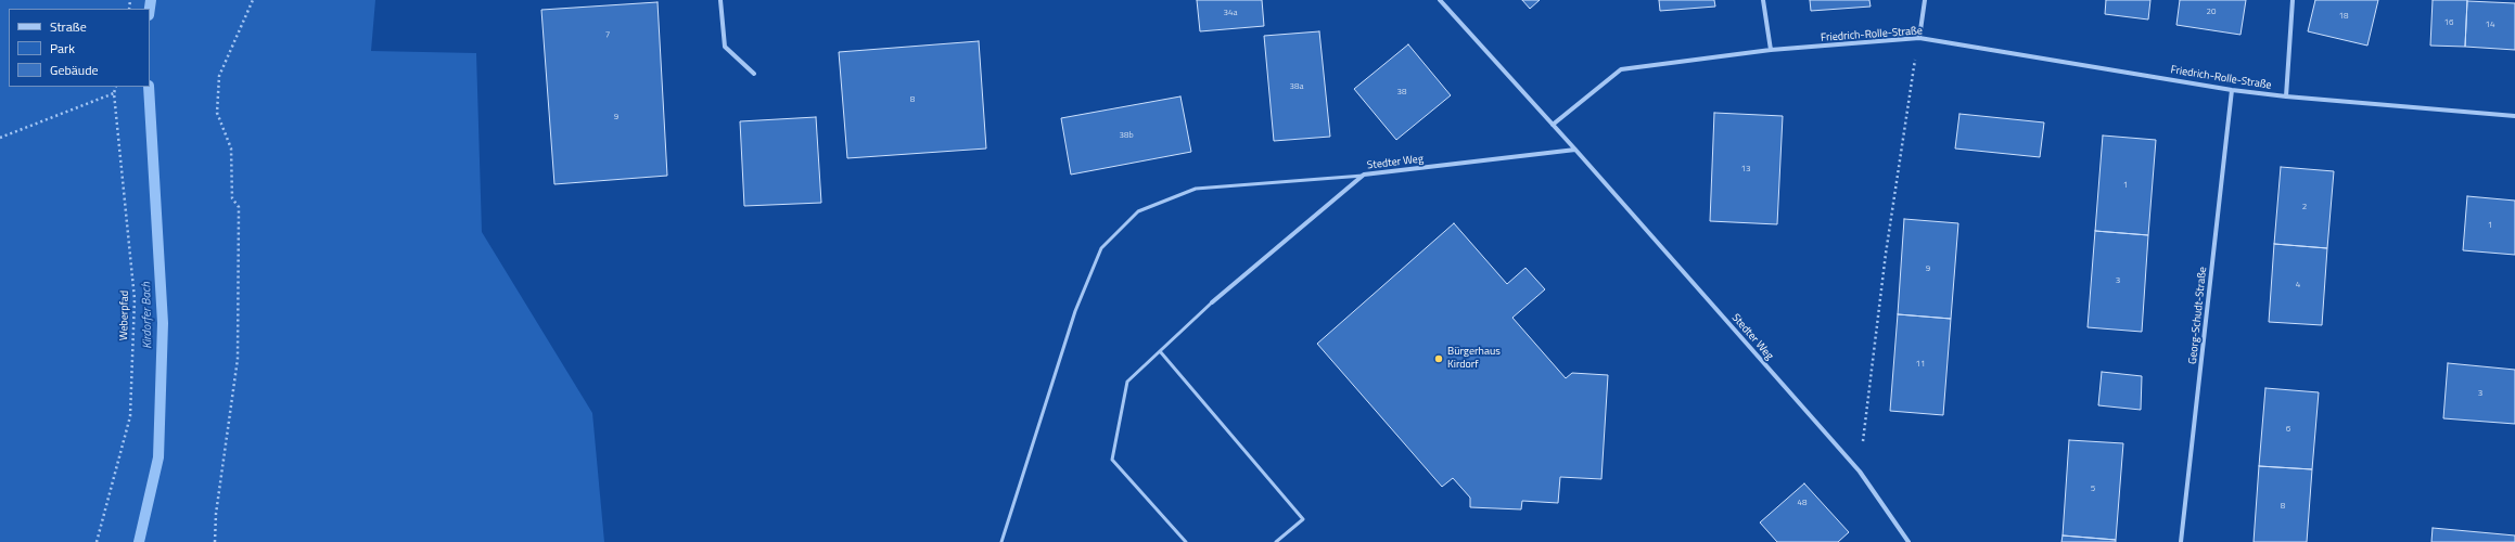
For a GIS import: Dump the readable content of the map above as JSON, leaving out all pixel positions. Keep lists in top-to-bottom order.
{
  "streets": {
    "street": ["Friedrich-Rolle-Straße", "Stedter Weg", "Georg-Schudt-Straße"],
    "path": ["Weberpfad"]
  },
  "crossings": [
    ["Friedrich-Rolle-Straße", "Stedter Weg"],
    ["Friedrich-Rolle-Straße", "Georg-Schudt-Straße"]
  ],
  "water": ["Kirdorfer Bach"],
  "places": ["Bürgerhaus Kirdorf"],
  "house_numbers": [
    "20",
    "34a",
    "18",
    "16",
    "14",
    "7",
    "38a",
    "38",
    "8",
    "9",
    "38b",
    "13",
    "1",
    "2",
    "1",
    "9",
    "3",
    "4",
    "11",
    "3",
    "6",
    "5",
    "48",
    "8"
  ],
  "legend": ["Straße", "Park", "Gebäude"]
}
